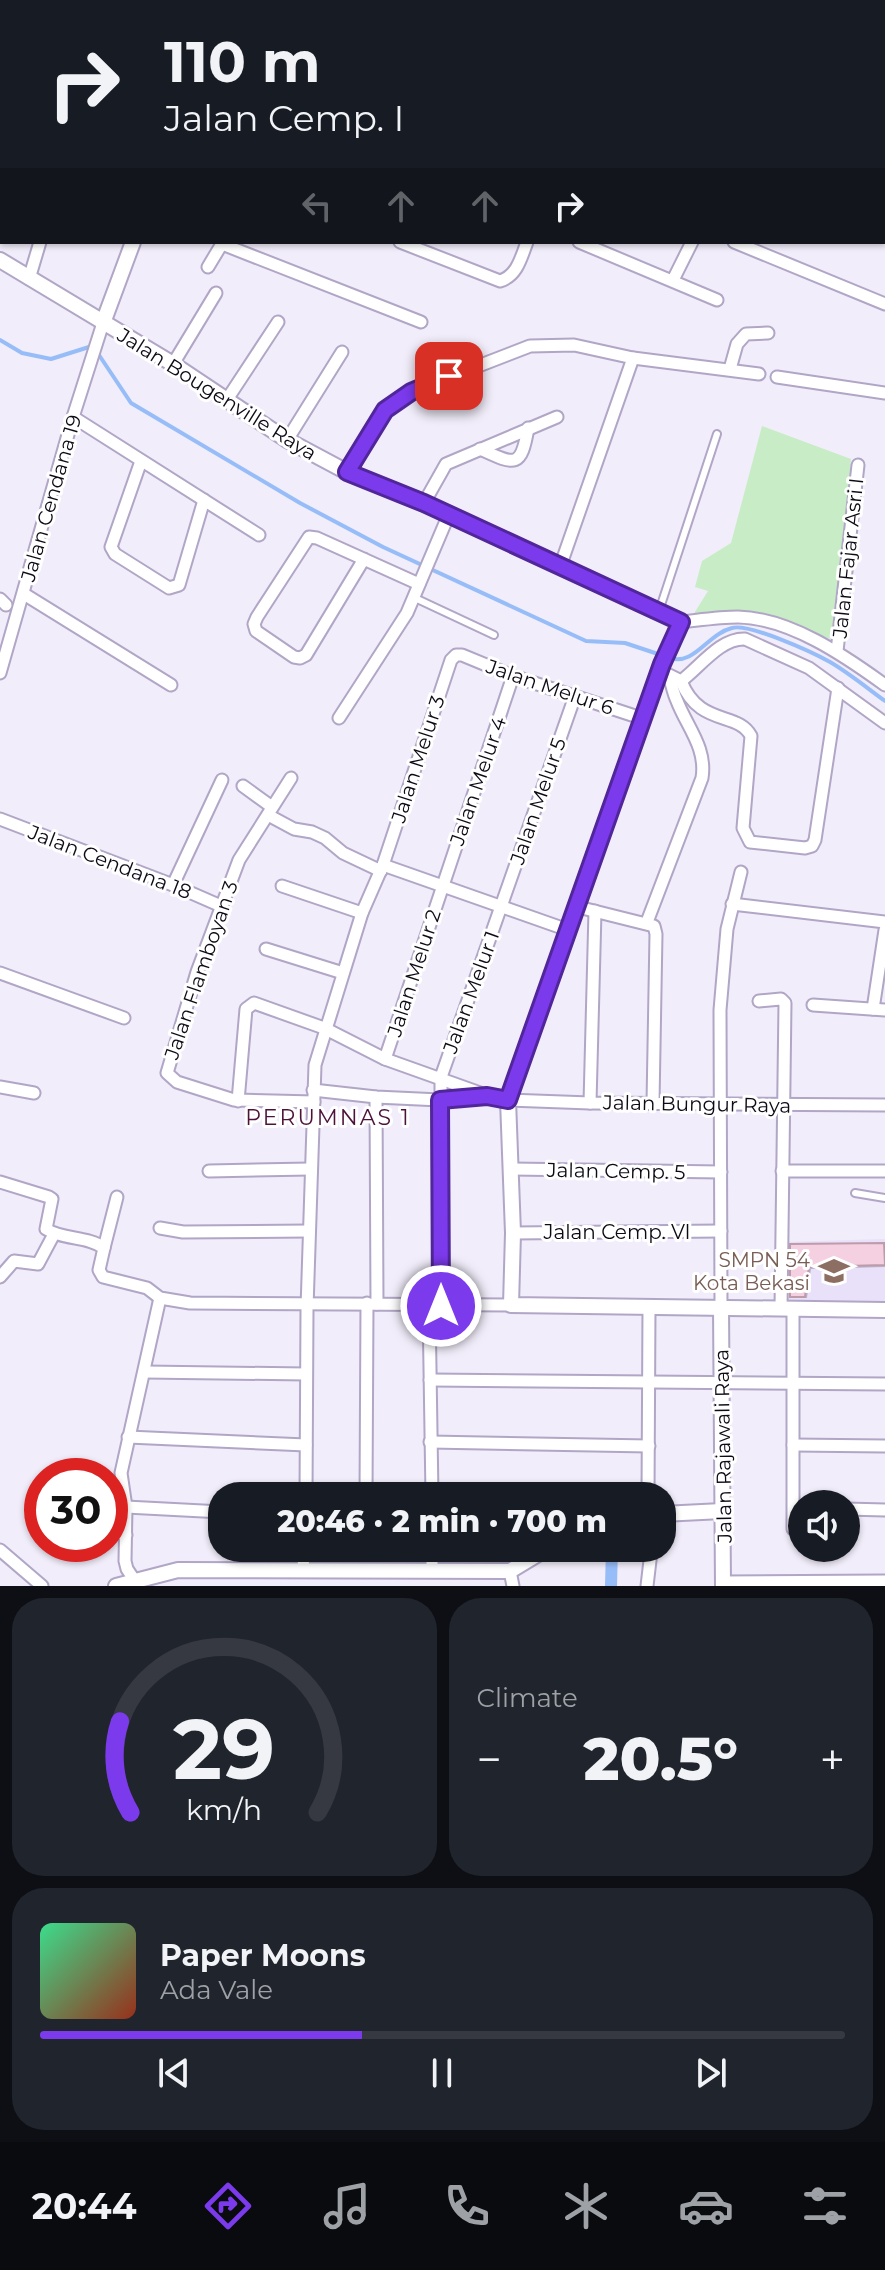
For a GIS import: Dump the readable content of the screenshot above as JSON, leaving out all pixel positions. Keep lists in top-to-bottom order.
{
  "streets": {
    "street": [
      "Jalan Bougenville Raya",
      "Jalan Cendana 19",
      "Jalan Fajar Asri I",
      "Jalan Melur 6",
      "Jalan Melur 3",
      "Jalan Melur 4",
      "Jalan Melur 5",
      "Jalan Cendana 18",
      "Jalan Flamboyan 3",
      "Jalan Melur 2",
      "Jalan Melur 1",
      "Jalan Bungur Raya",
      "Jalan Cemp. 5",
      "Jalan Cemp. VI",
      "Jalan Rajawali Raya"
    ]
  },
  "crossings": [
    ["Jalan Bougenville Raya", "Jalan Cendana 19"],
    ["Jalan Melur 6", "Jalan Melur 3"],
    ["Jalan Melur 6", "Jalan Melur 4"],
    ["Jalan Melur 6", "Jalan Melur 5"],
    ["Jalan Melur 3", "Jalan Flamboyan 3"],
    ["Jalan Melur 4", "Jalan Melur 2"],
    ["Jalan Melur 5", "Jalan Melur 1"],
    ["Jalan Cendana 18", "Jalan Flamboyan 3"],
    ["Jalan Flamboyan 3", "Jalan Melur 1"],
    ["Jalan Flamboyan 3", "Jalan Bungur Raya"]
  ],
  "districts": ["PERUMNAS 1"],
  "places": {
    "school or university": ["SMPN 54 Kota Bekasi"]
  },
  "page": {
    "turn": ["110 m", "Jalan Cemp. I"],
    "limit": "30",
    "trip": "20:46 · 2 min · 700 m",
    "tile": "Climate",
    "heat": ["−", "20.5°", "+"],
    "song": ["Paper Moons", "Ada Vale"],
    "tabs": "20:44",
    "gauge": ["29", "km/h"]
  }
}
